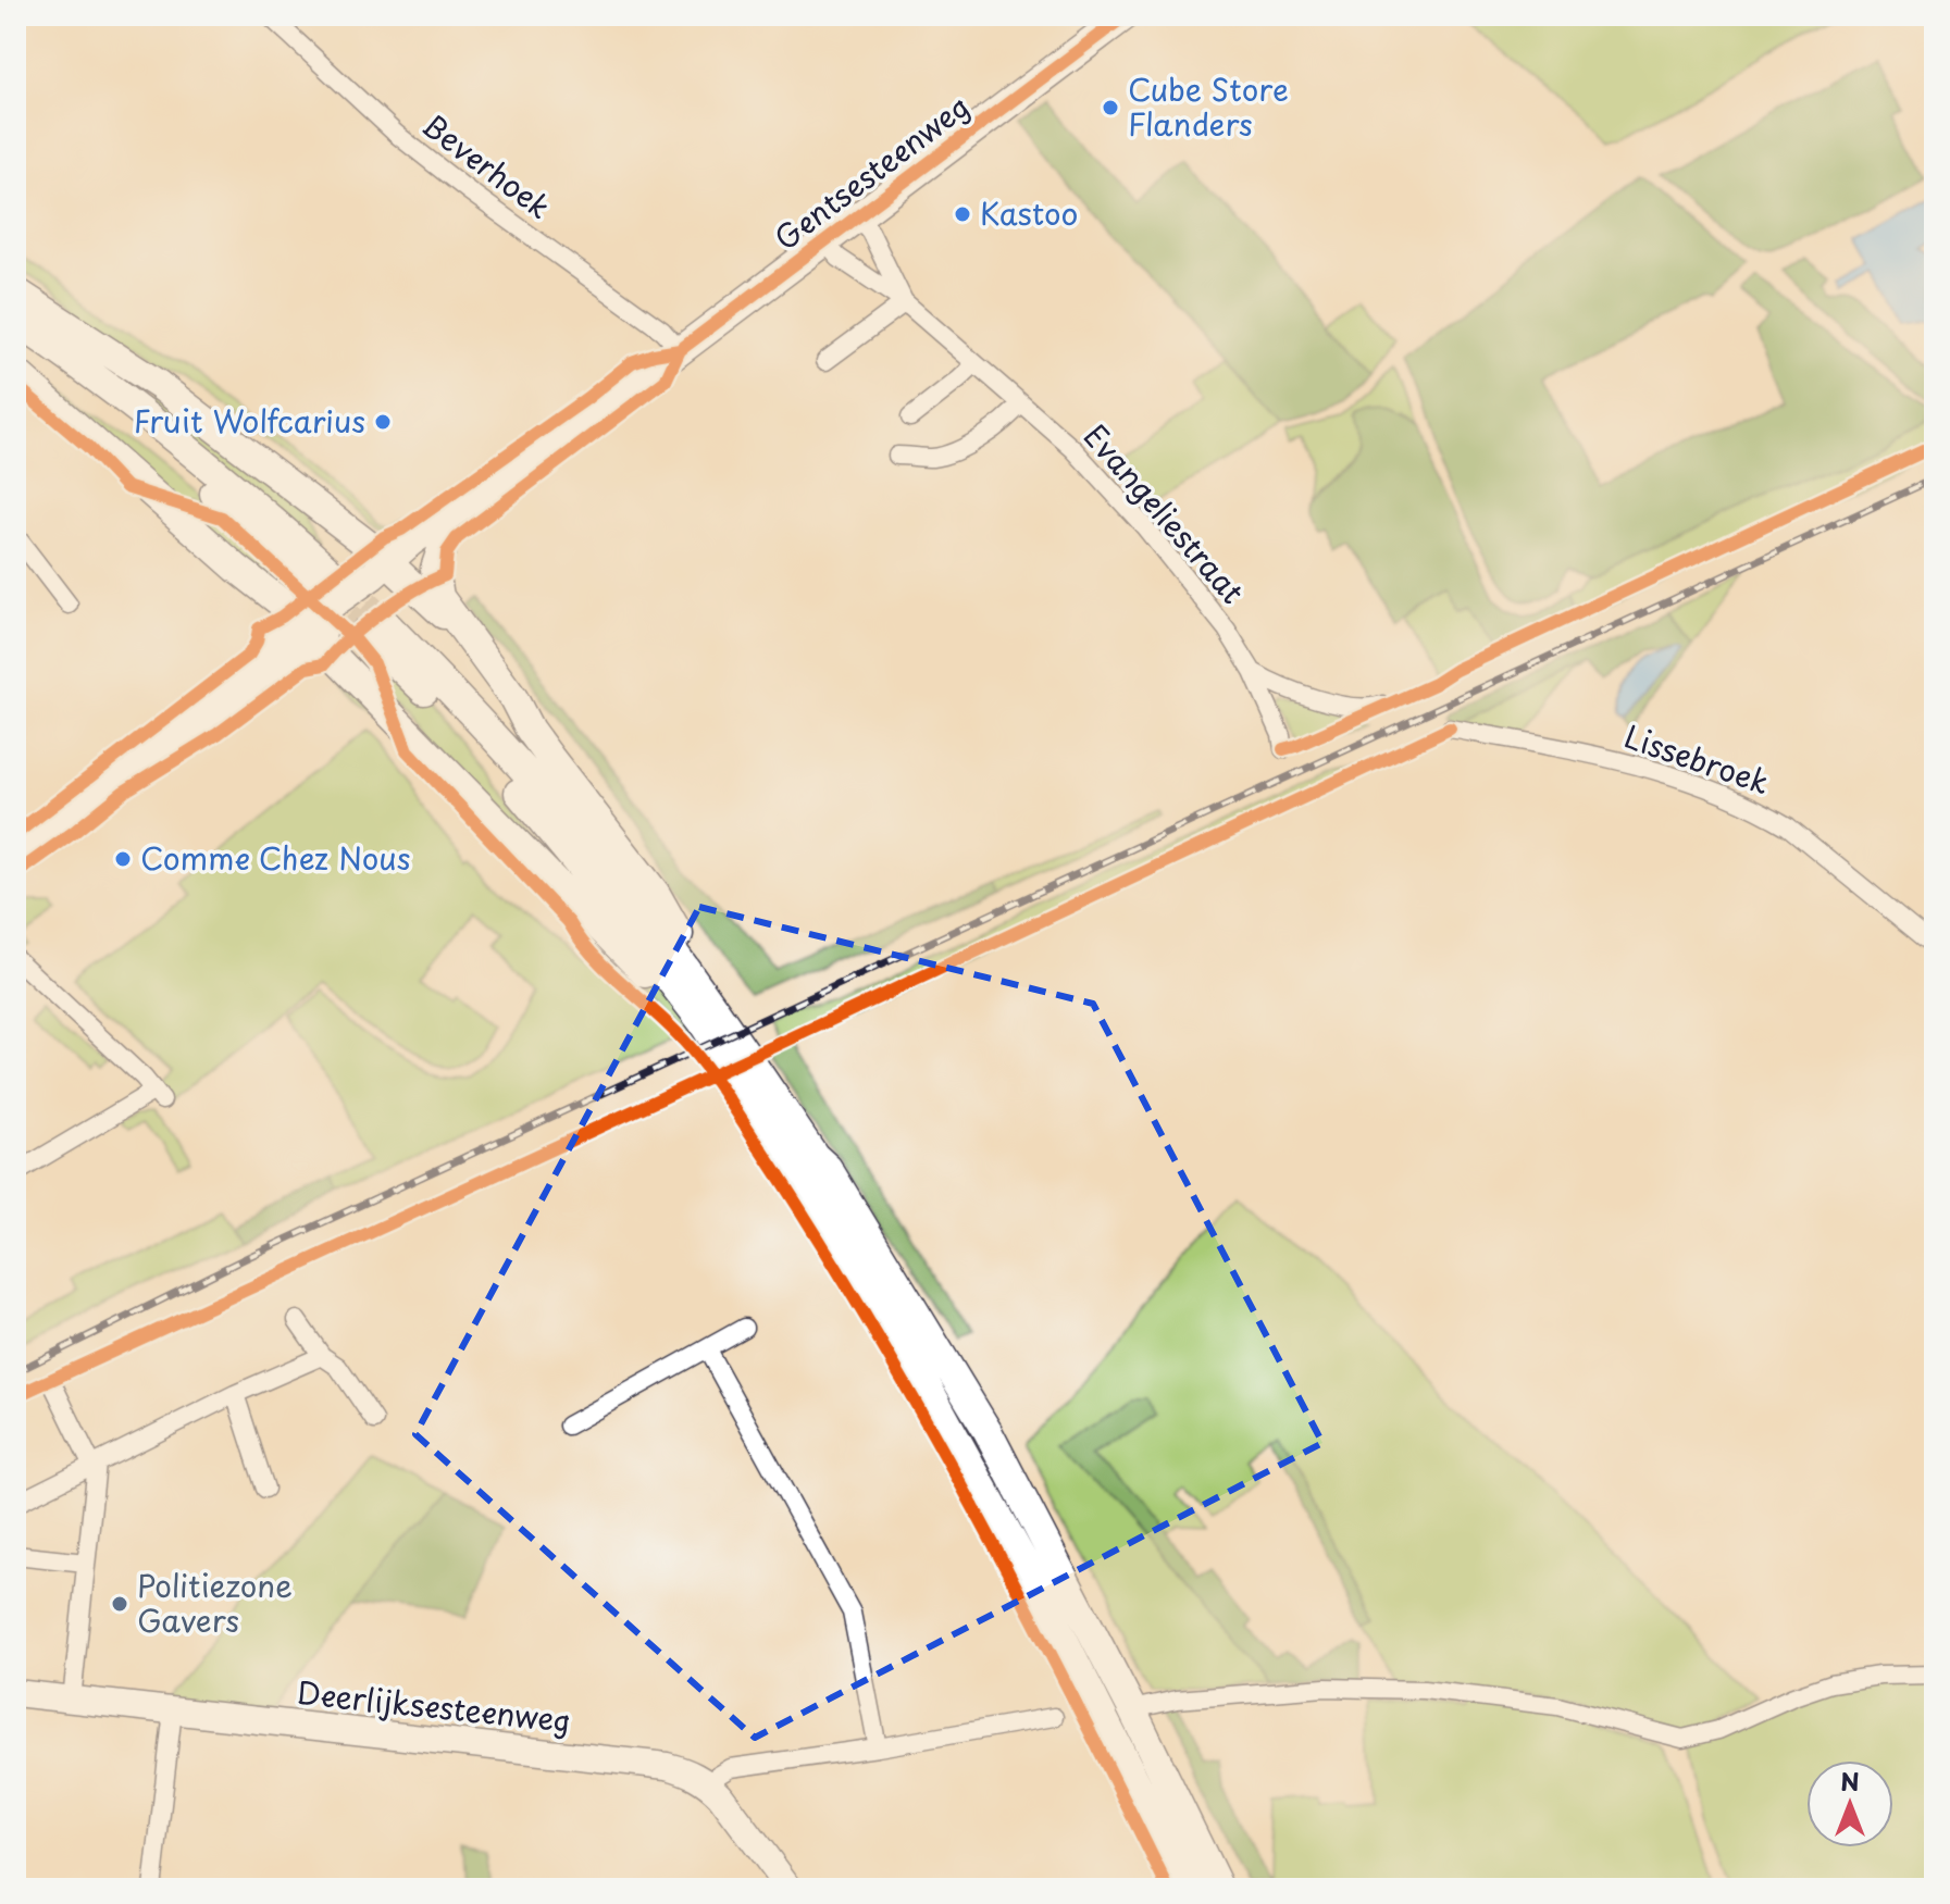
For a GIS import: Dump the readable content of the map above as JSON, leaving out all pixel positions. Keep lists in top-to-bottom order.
{
  "streets": {
    "main road": ["Gentsesteenweg", "Deerlijksesteenweg"],
    "street": ["Beverhoek", "Evangeliestraat", "Lissebroek"]
  },
  "crossings": [
    ["Beverhoek", "Gentsesteenweg"],
    ["Gentsesteenweg", "Evangeliestraat"]
  ],
  "places": [
    "Cube Store Flanders",
    "Kastoo",
    "Fruit Wolfcarius",
    "Comme Chez Nous",
    "Politiezone Gavers"
  ],
  "north": "top"
}
